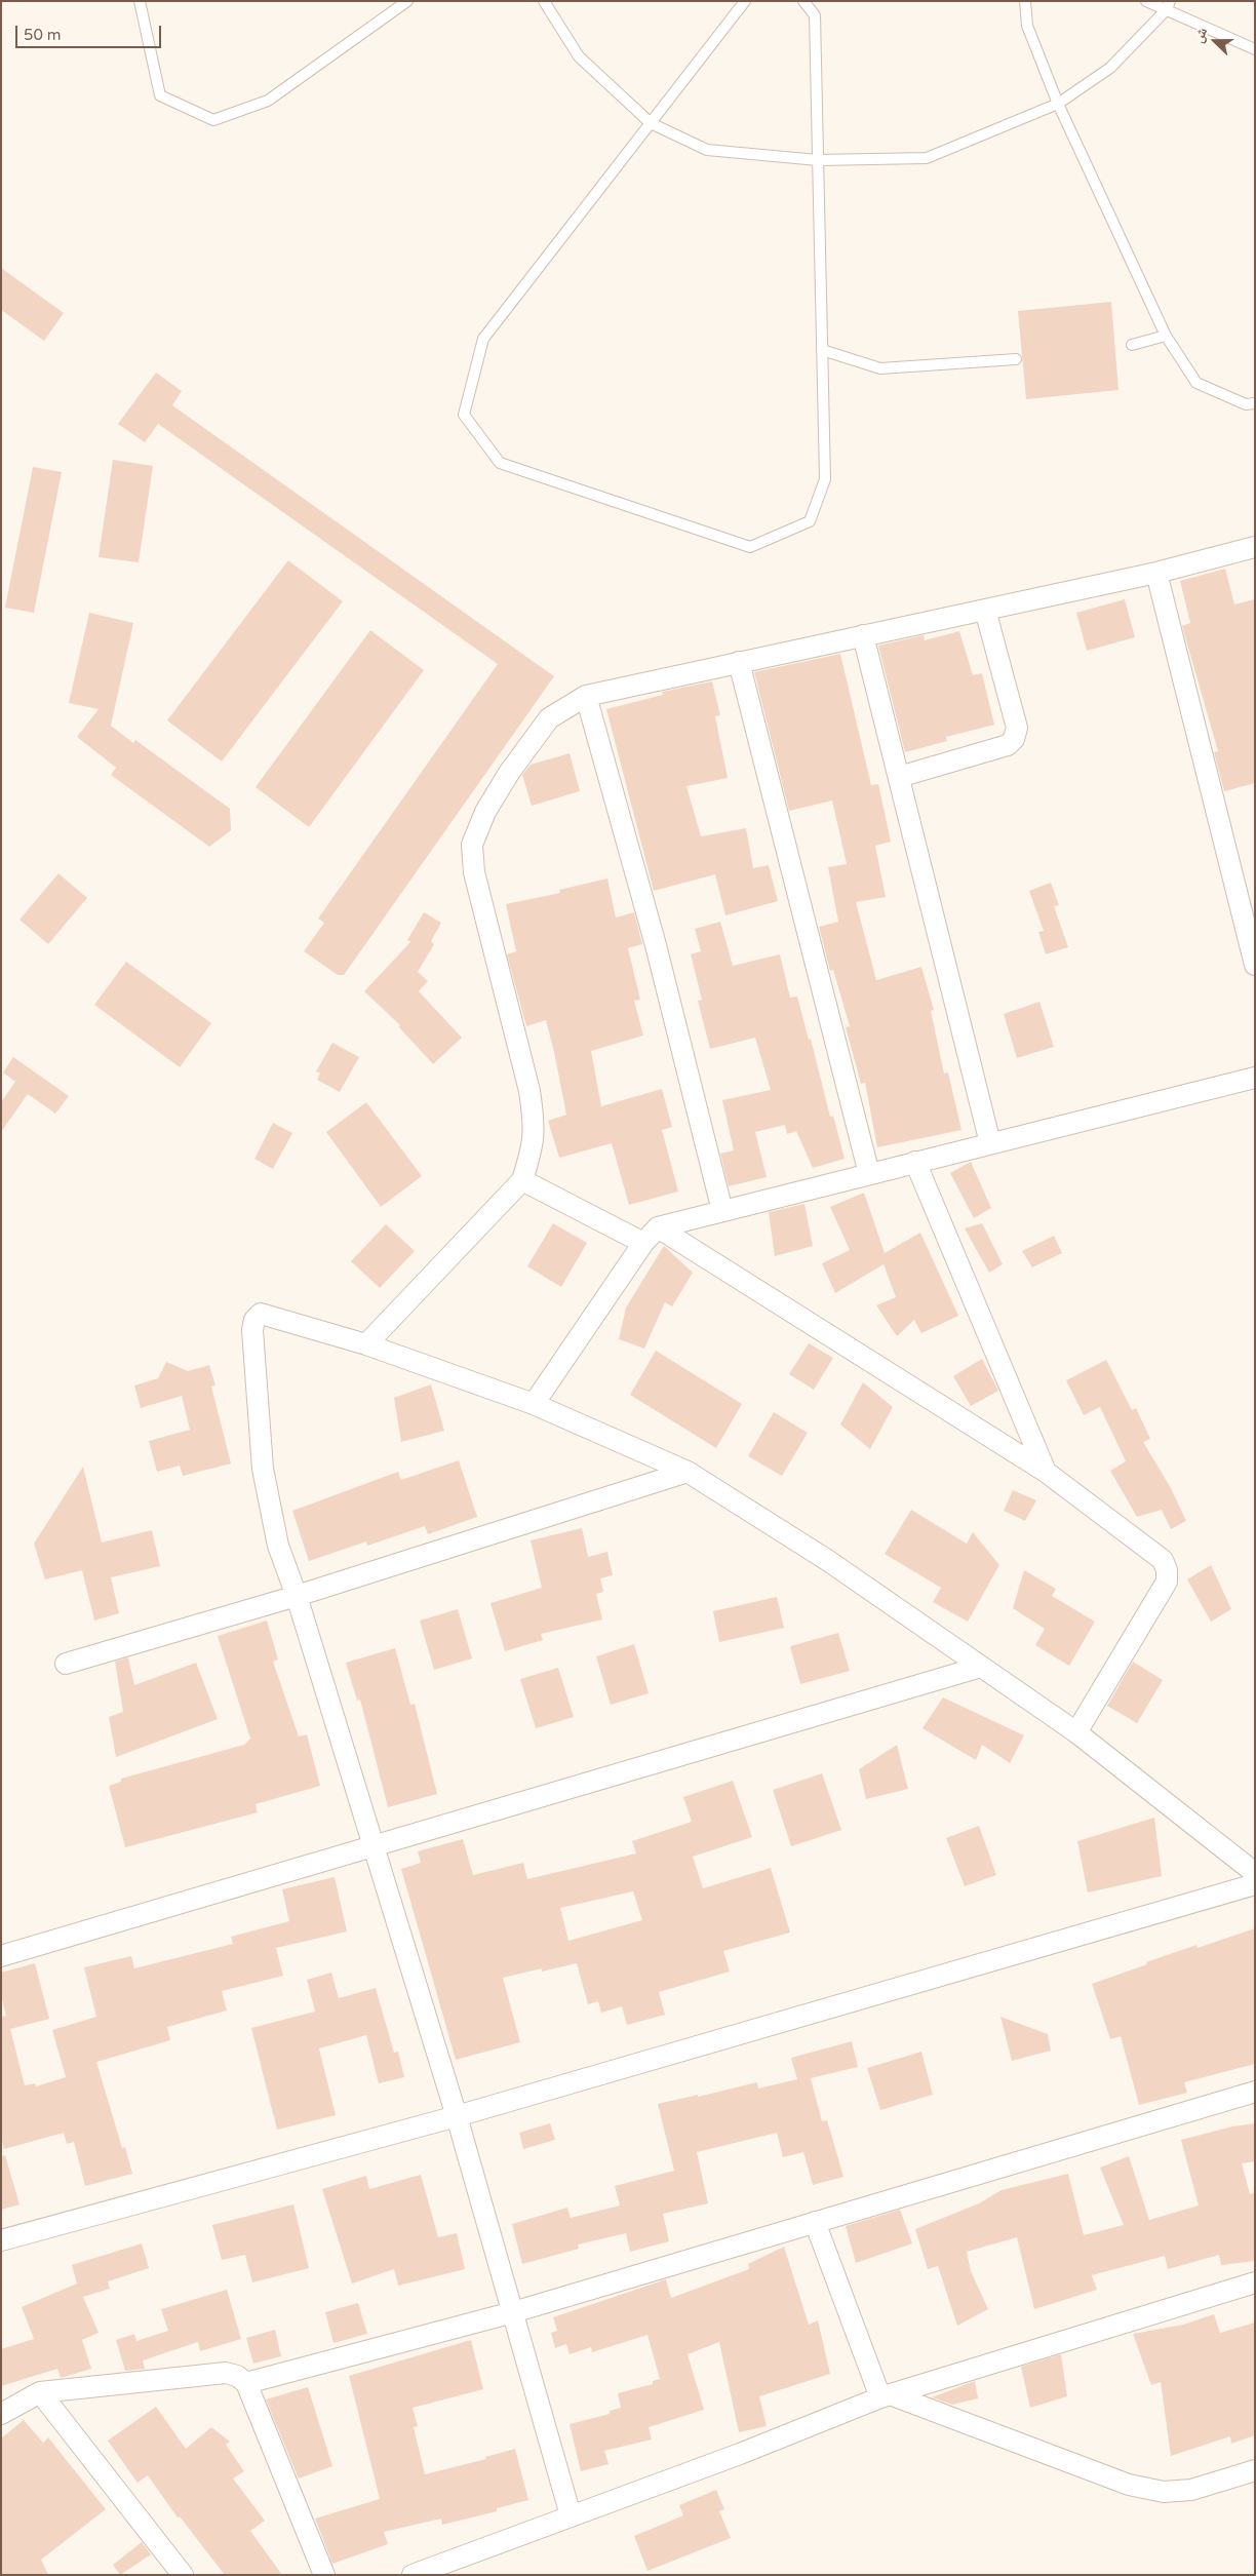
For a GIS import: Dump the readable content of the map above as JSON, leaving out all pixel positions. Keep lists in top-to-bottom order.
{
  "scale_bar": "50 m",
  "north": "left"
}
